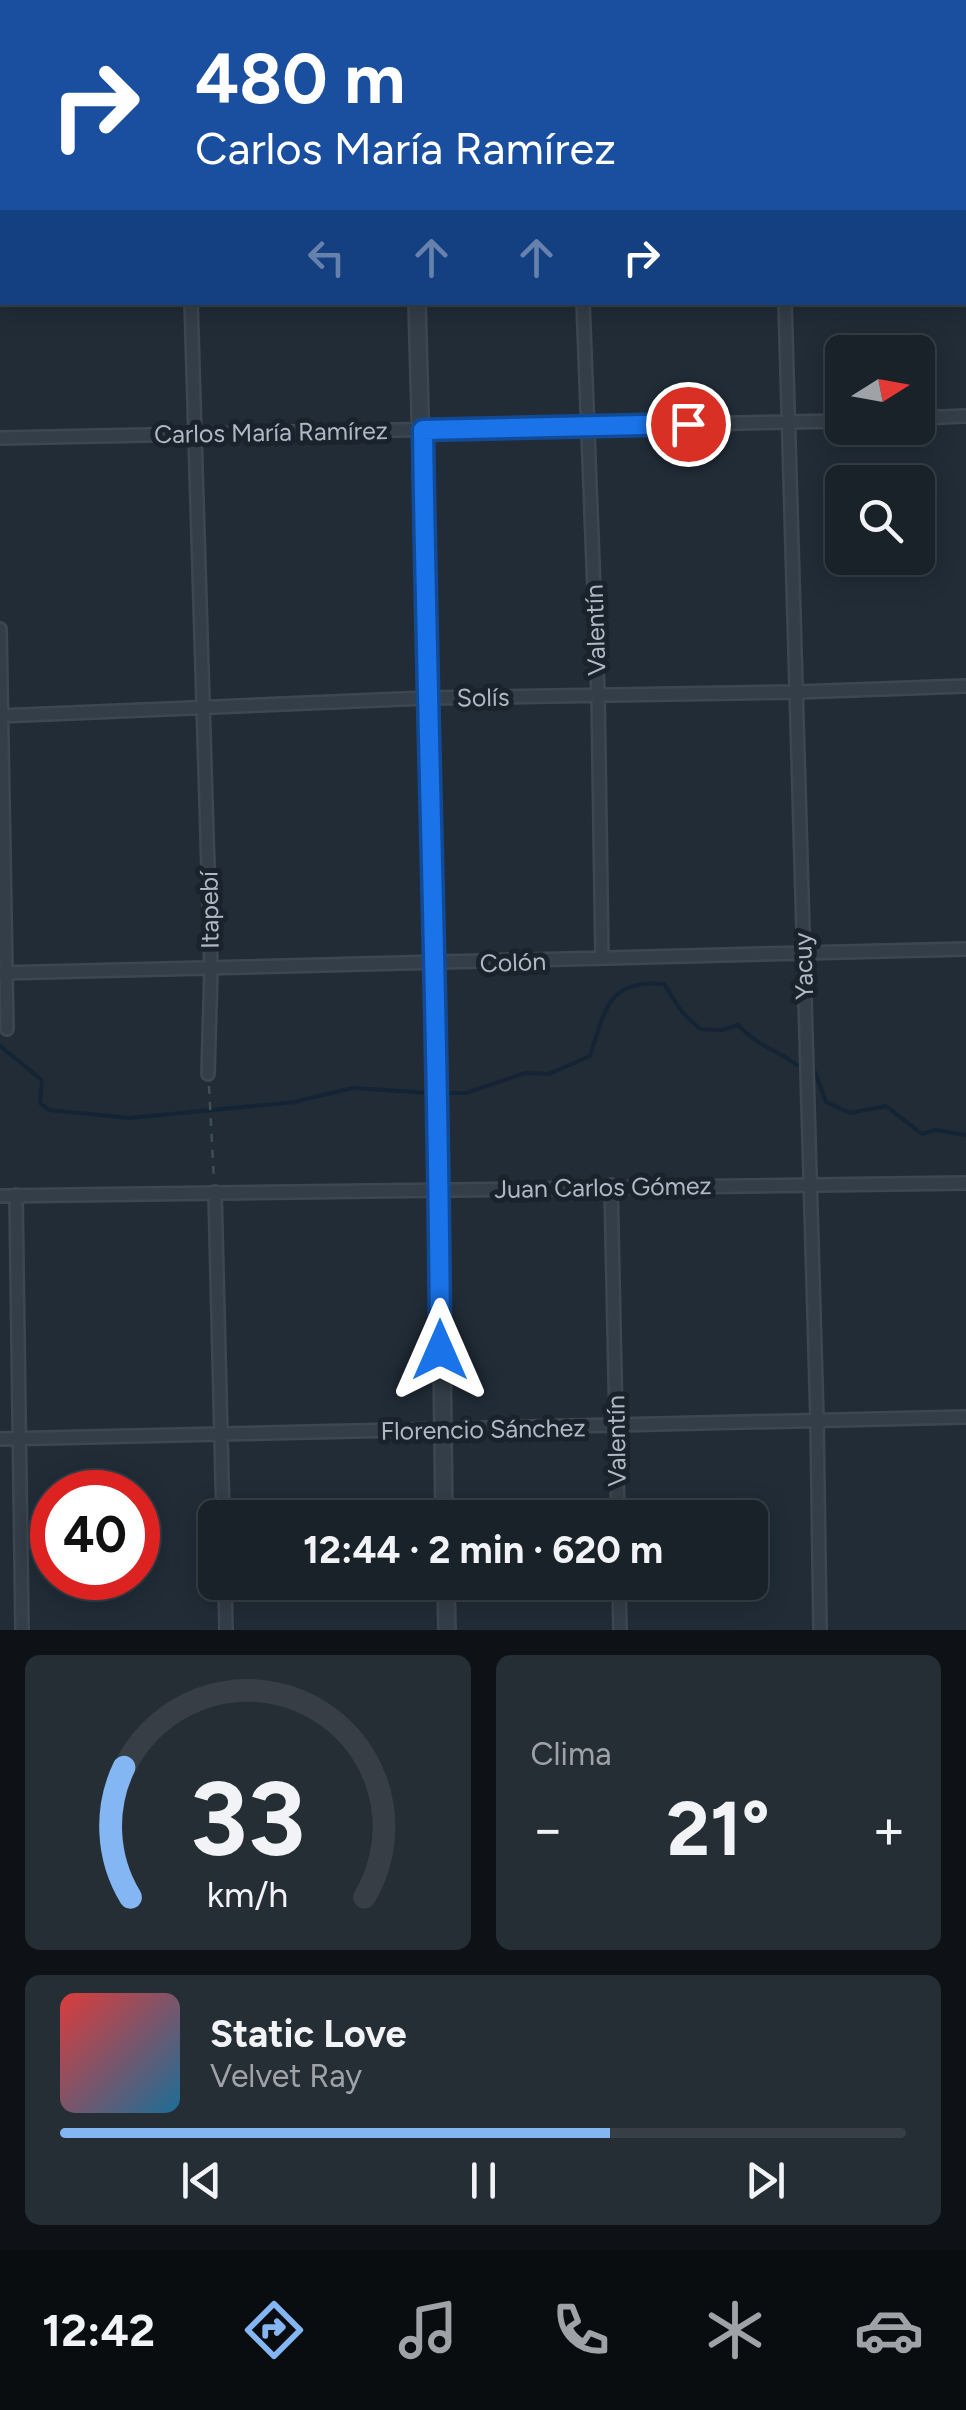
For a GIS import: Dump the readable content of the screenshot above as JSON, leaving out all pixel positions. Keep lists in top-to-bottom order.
{
  "streets": {
    "street": [
      "Carlos María Ramírez",
      "Valentín",
      "Solís",
      "Itapebí",
      "Colón",
      "Yacuy",
      "Juan Carlos Gómez",
      "Florencio Sánchez"
    ]
  },
  "crossings": [
    ["Carlos María Ramírez", "Valentín"],
    ["Carlos María Ramírez", "Itapebí"],
    ["Carlos María Ramírez", "Yacuy"],
    ["Valentín", "Solís"],
    ["Valentín", "Colón"],
    ["Valentín", "Juan Carlos Gómez"],
    ["Valentín", "Florencio Sánchez"],
    ["Solís", "Itapebí"],
    ["Solís", "Yacuy"],
    ["Itapebí", "Colón"],
    ["Colón", "Yacuy"],
    ["Yacuy", "Juan Carlos Gómez"],
    ["Yacuy", "Florencio Sánchez"]
  ],
  "north": "right",
  "page": {
    "turn": ["480 m", "Carlos María Ramírez"],
    "limit": "40",
    "trip": "12:44 · 2 min · 620 m",
    "tile": "Clima",
    "heat": ["−", "21°", "+"],
    "song": ["Static Love", "Velvet Ray"],
    "tabs": "12:42",
    "gauge": ["33", "km/h"]
  }
}
